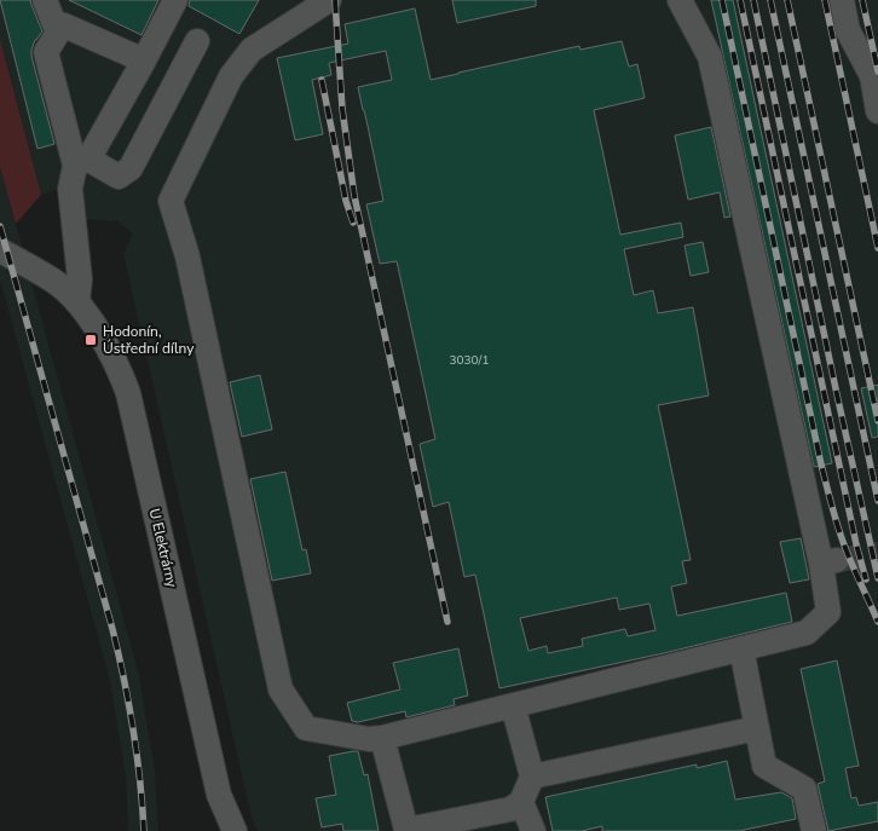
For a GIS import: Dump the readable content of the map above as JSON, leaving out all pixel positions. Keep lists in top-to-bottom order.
{
  "streets": {
    "street": ["U Elektrárny"]
  },
  "places": {
    "transit": ["Hodonín, Ústřední dílny"]
  },
  "house_numbers": ["3030/1"]
}
